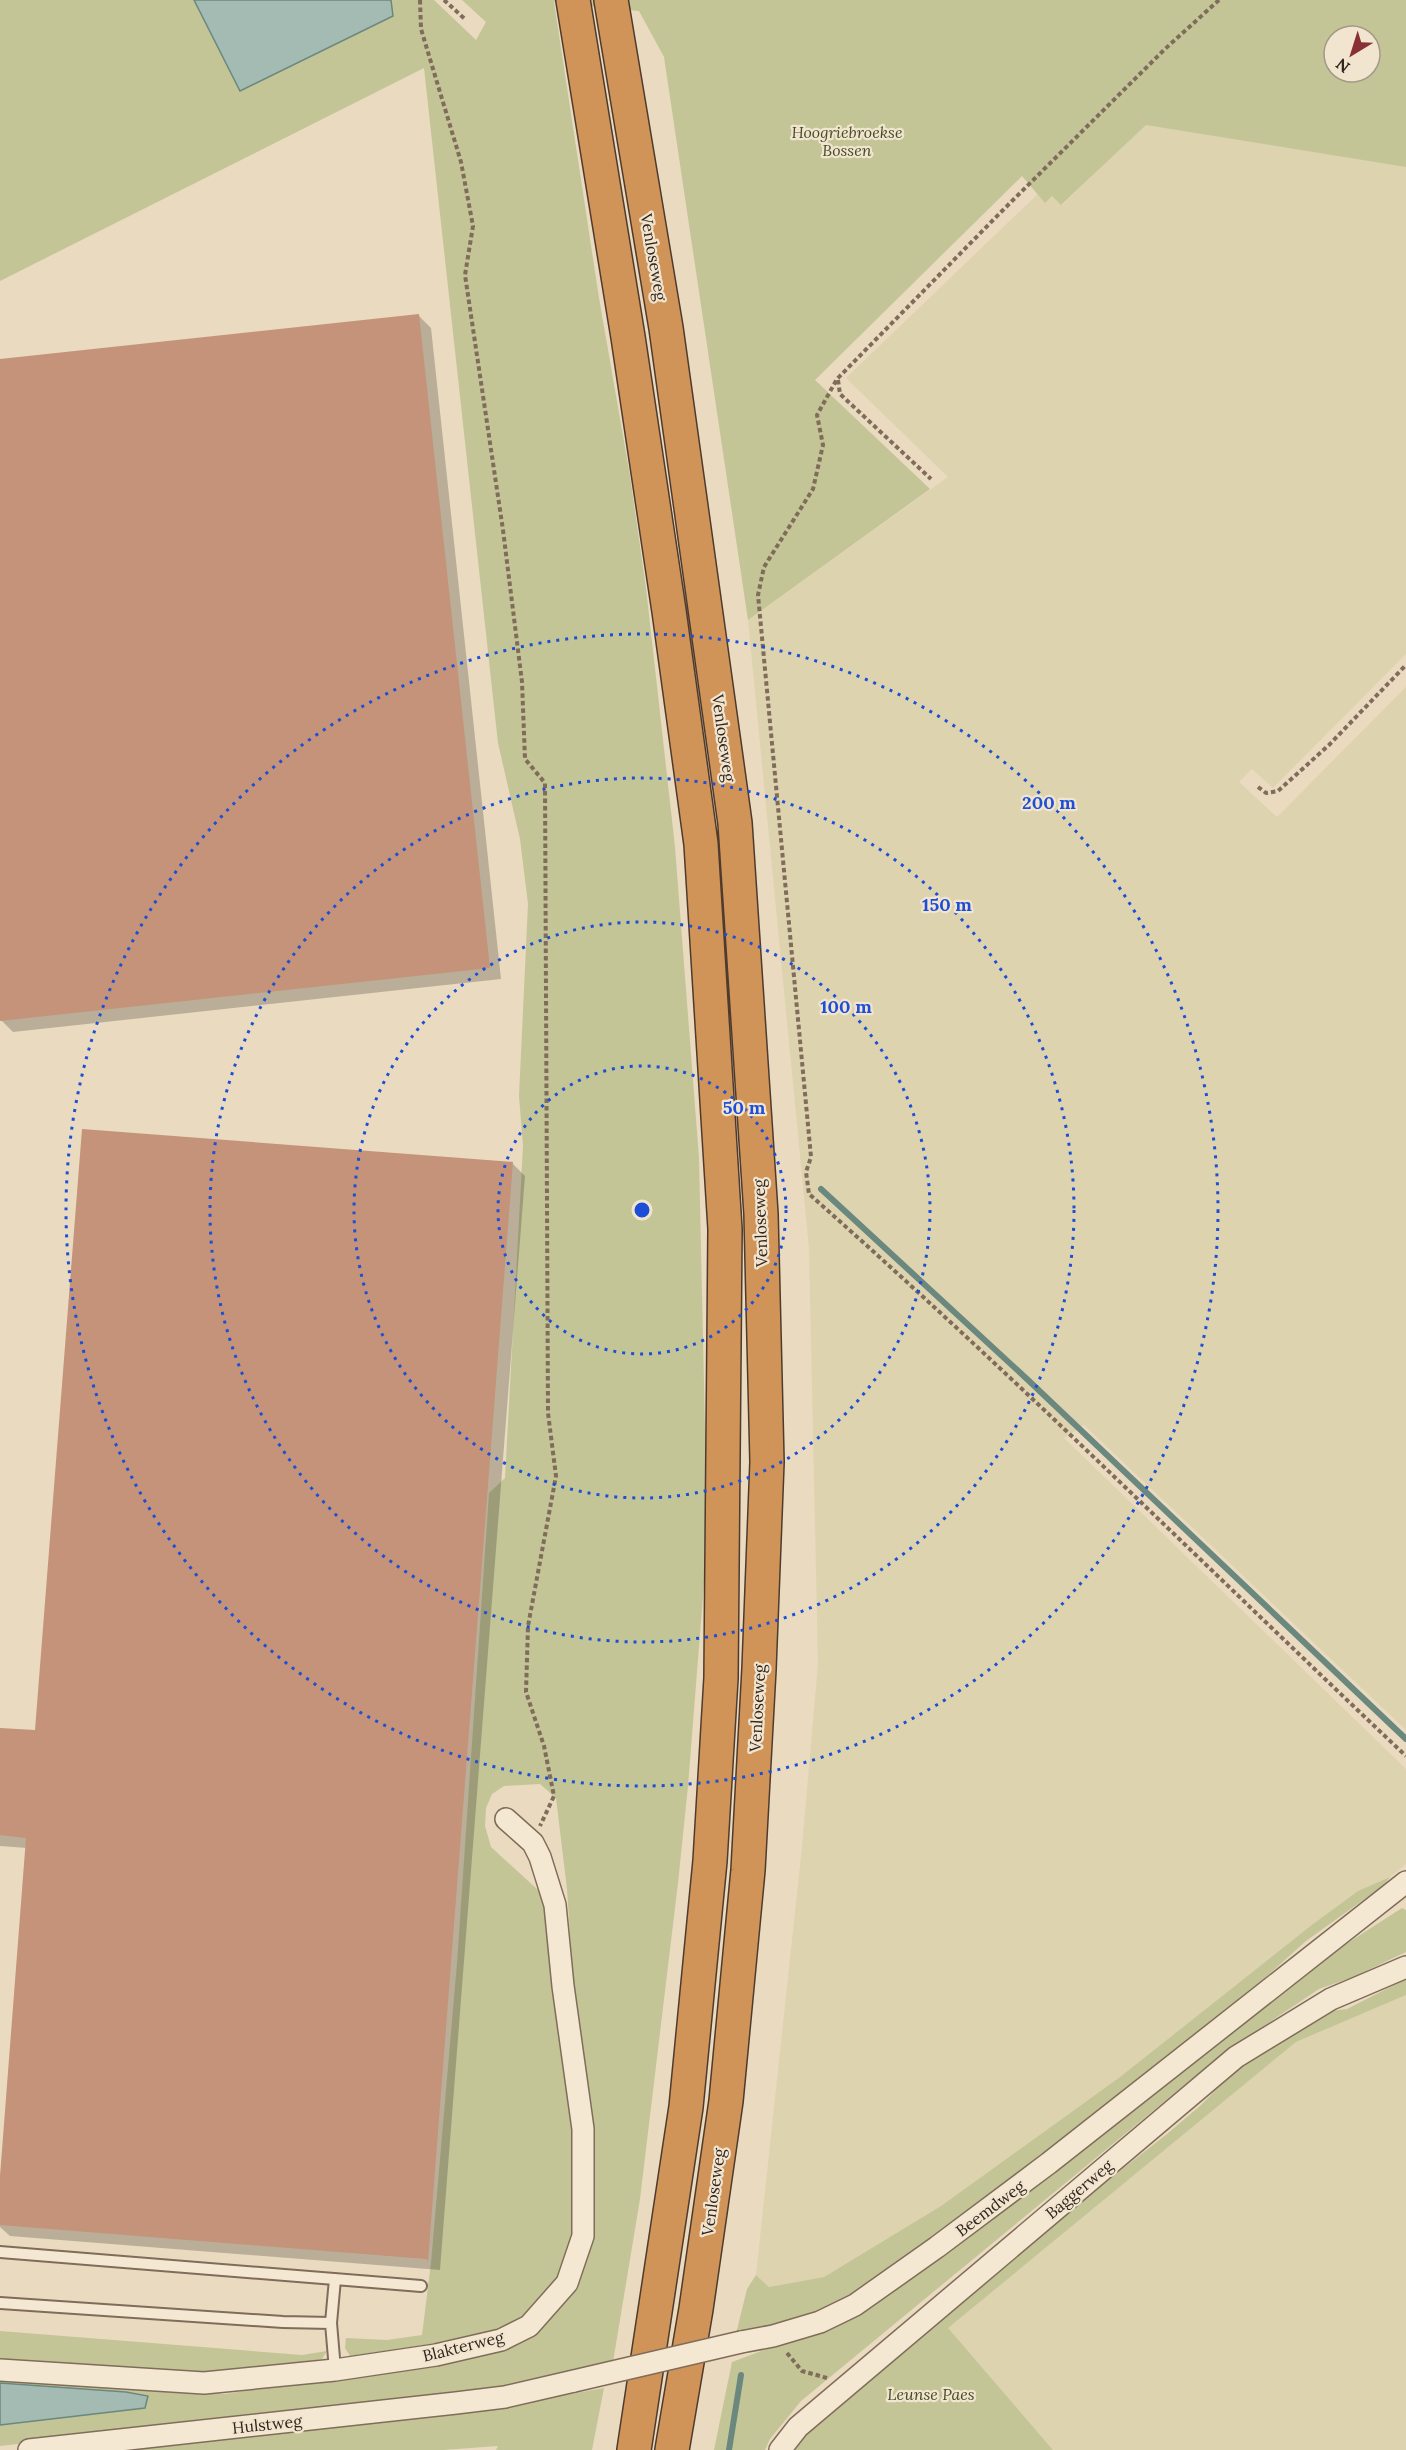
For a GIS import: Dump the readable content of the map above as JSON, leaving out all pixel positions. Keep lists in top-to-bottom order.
{
  "streets": {
    "highway": ["Venloseweg"],
    "street": [
      "Baggerweg",
      "Beemdweg",
      "Blakterweg",
      "Hulstweg"
    ]
  },
  "crossings": [
    ["Beemdweg", "Hulstweg"]
  ],
  "parks": ["Hoogriebroekse Bossen", "Leunse Paes"],
  "north": "bottom left",
  "rings": [
    "200 m",
    "150 m",
    "100 m",
    "50 m"
  ]
}
